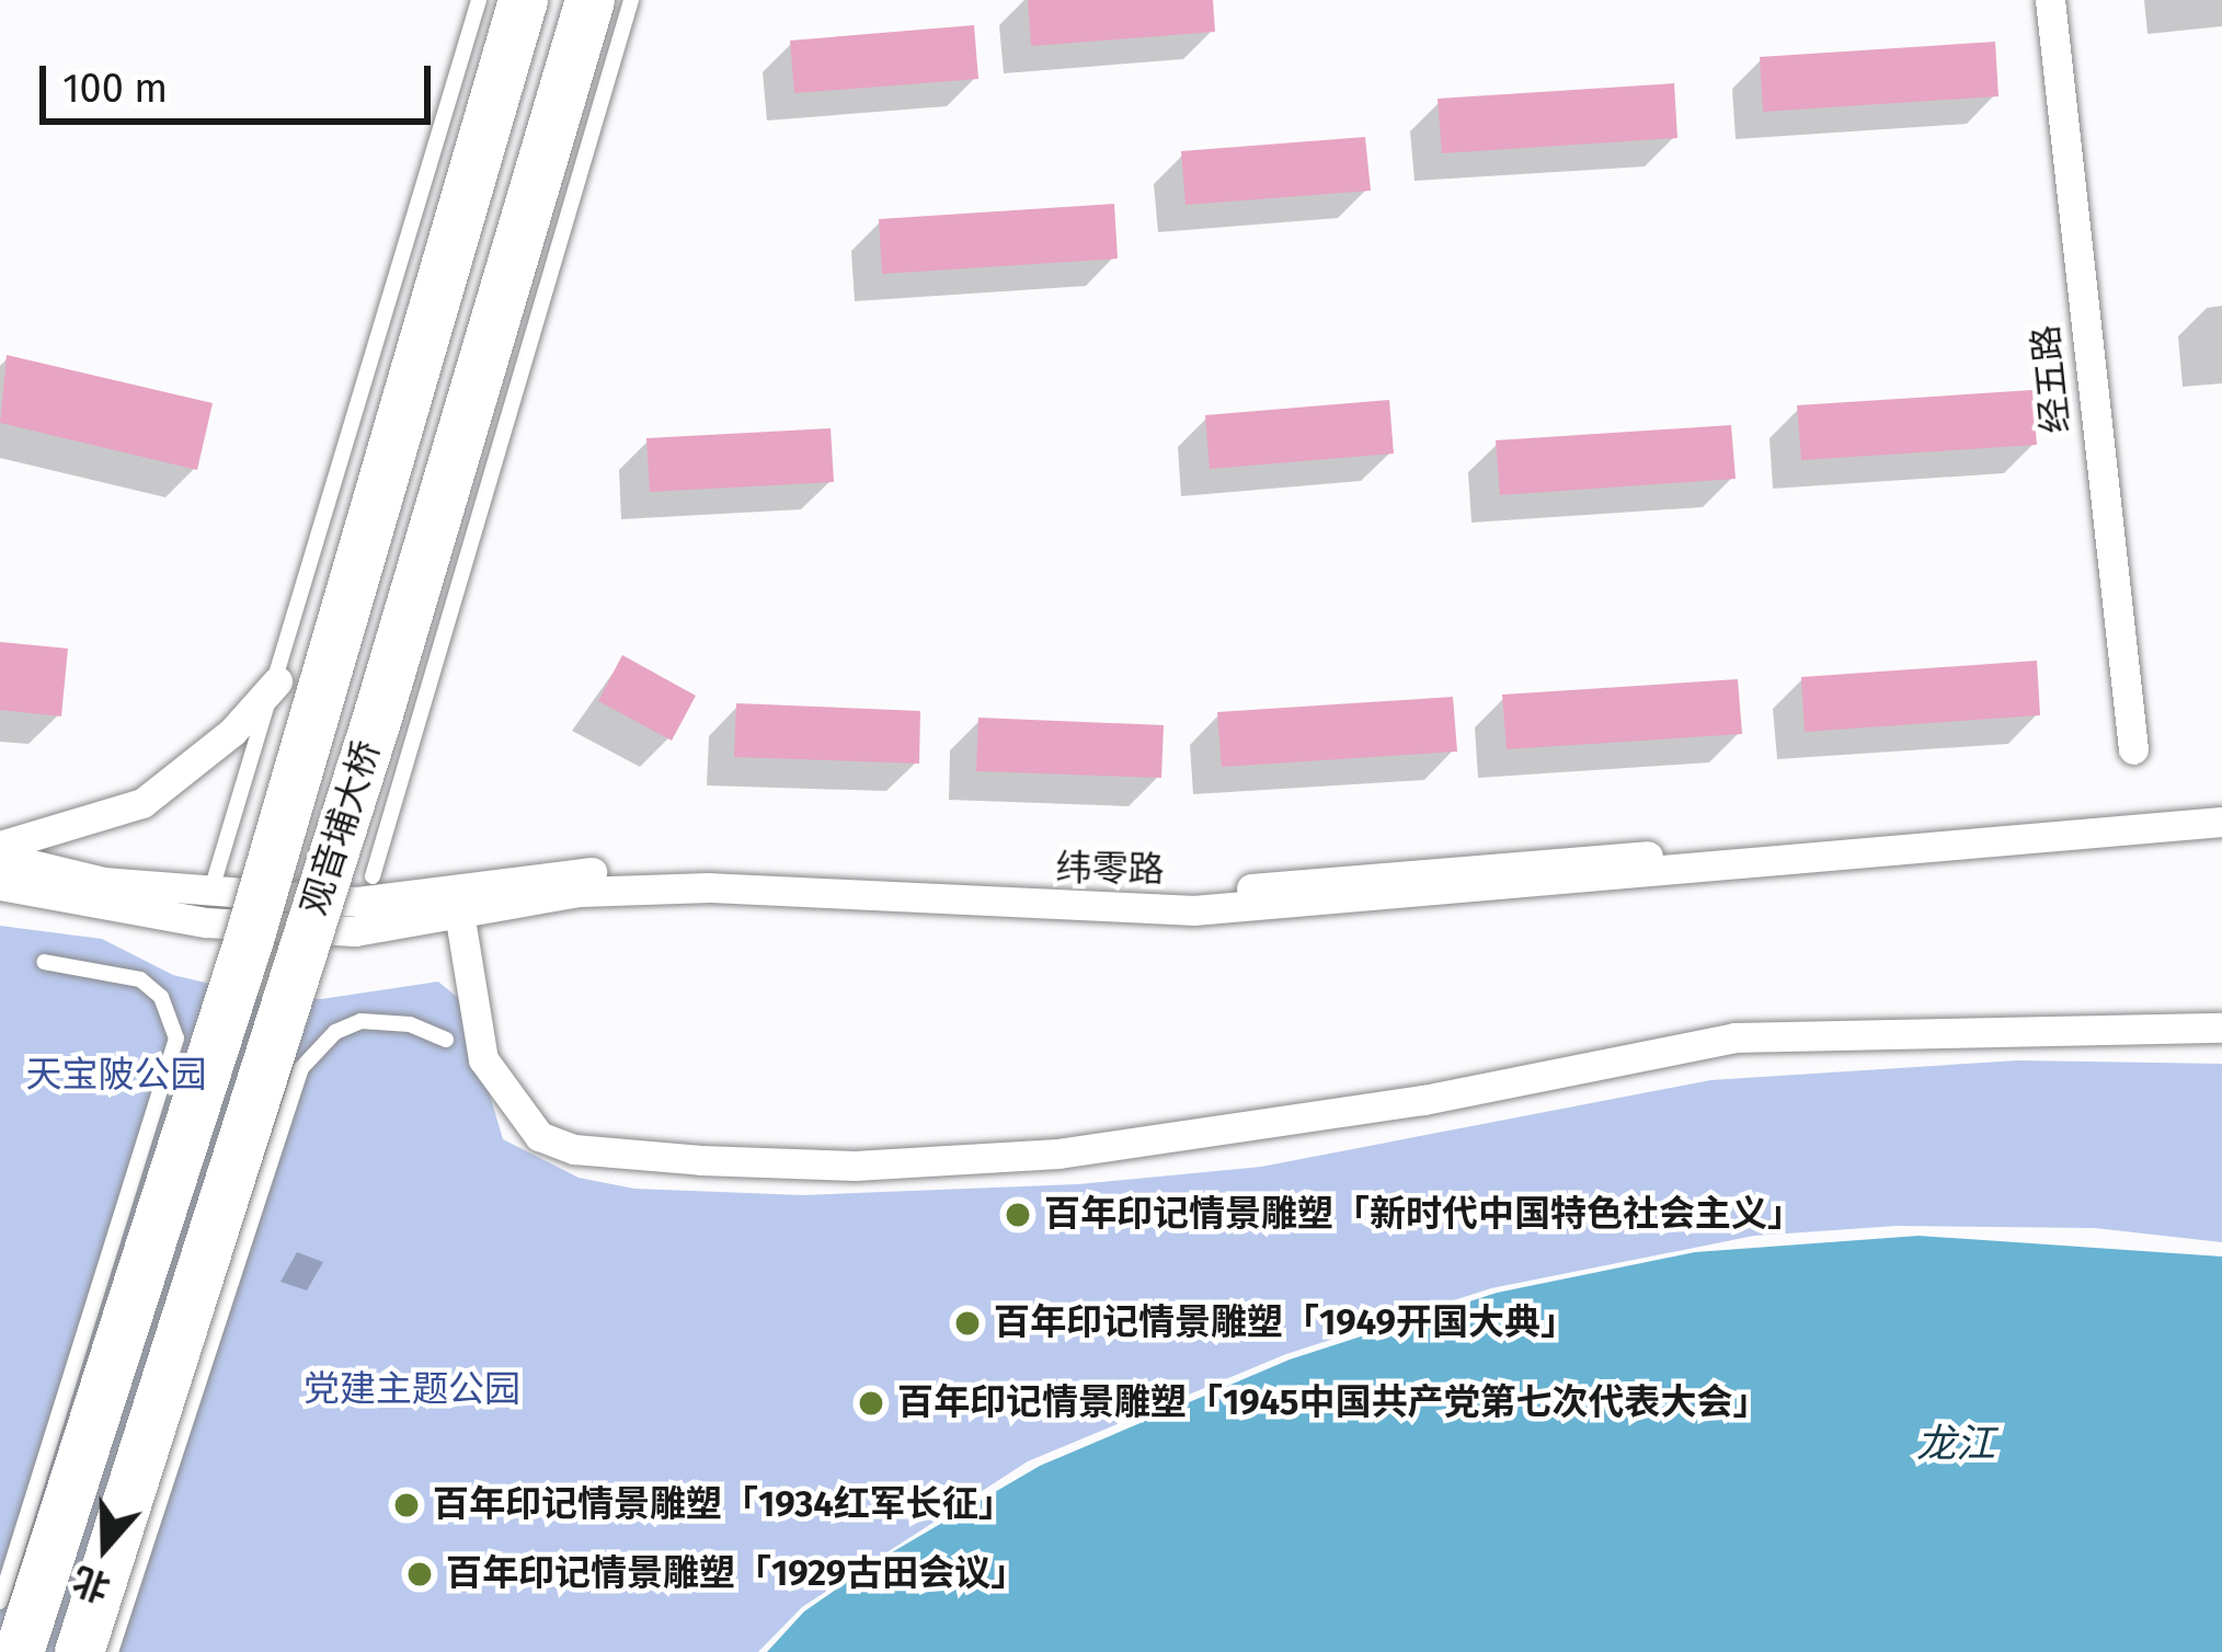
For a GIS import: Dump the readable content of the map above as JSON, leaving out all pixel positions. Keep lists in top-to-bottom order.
{
  "streets": {
    "main road": ["观音埔大桥"],
    "street": ["经五路", "纬零路"]
  },
  "water": ["龙江"],
  "parks": ["天宝陂公园", "党建主题公园"],
  "places": [
    "百年印记情景雕塑「新时代中国特色社会主义」",
    "百年印记情景雕塑「1949开国大典」",
    "百年印记情景雕塑「1945中国共产党第七次代表大会」",
    "百年印记情景雕塑「1934红军长征」",
    "百年印记情景雕塑「1929古田会议」"
  ],
  "scale_bar": "100 m",
  "north": "bottom"
}
